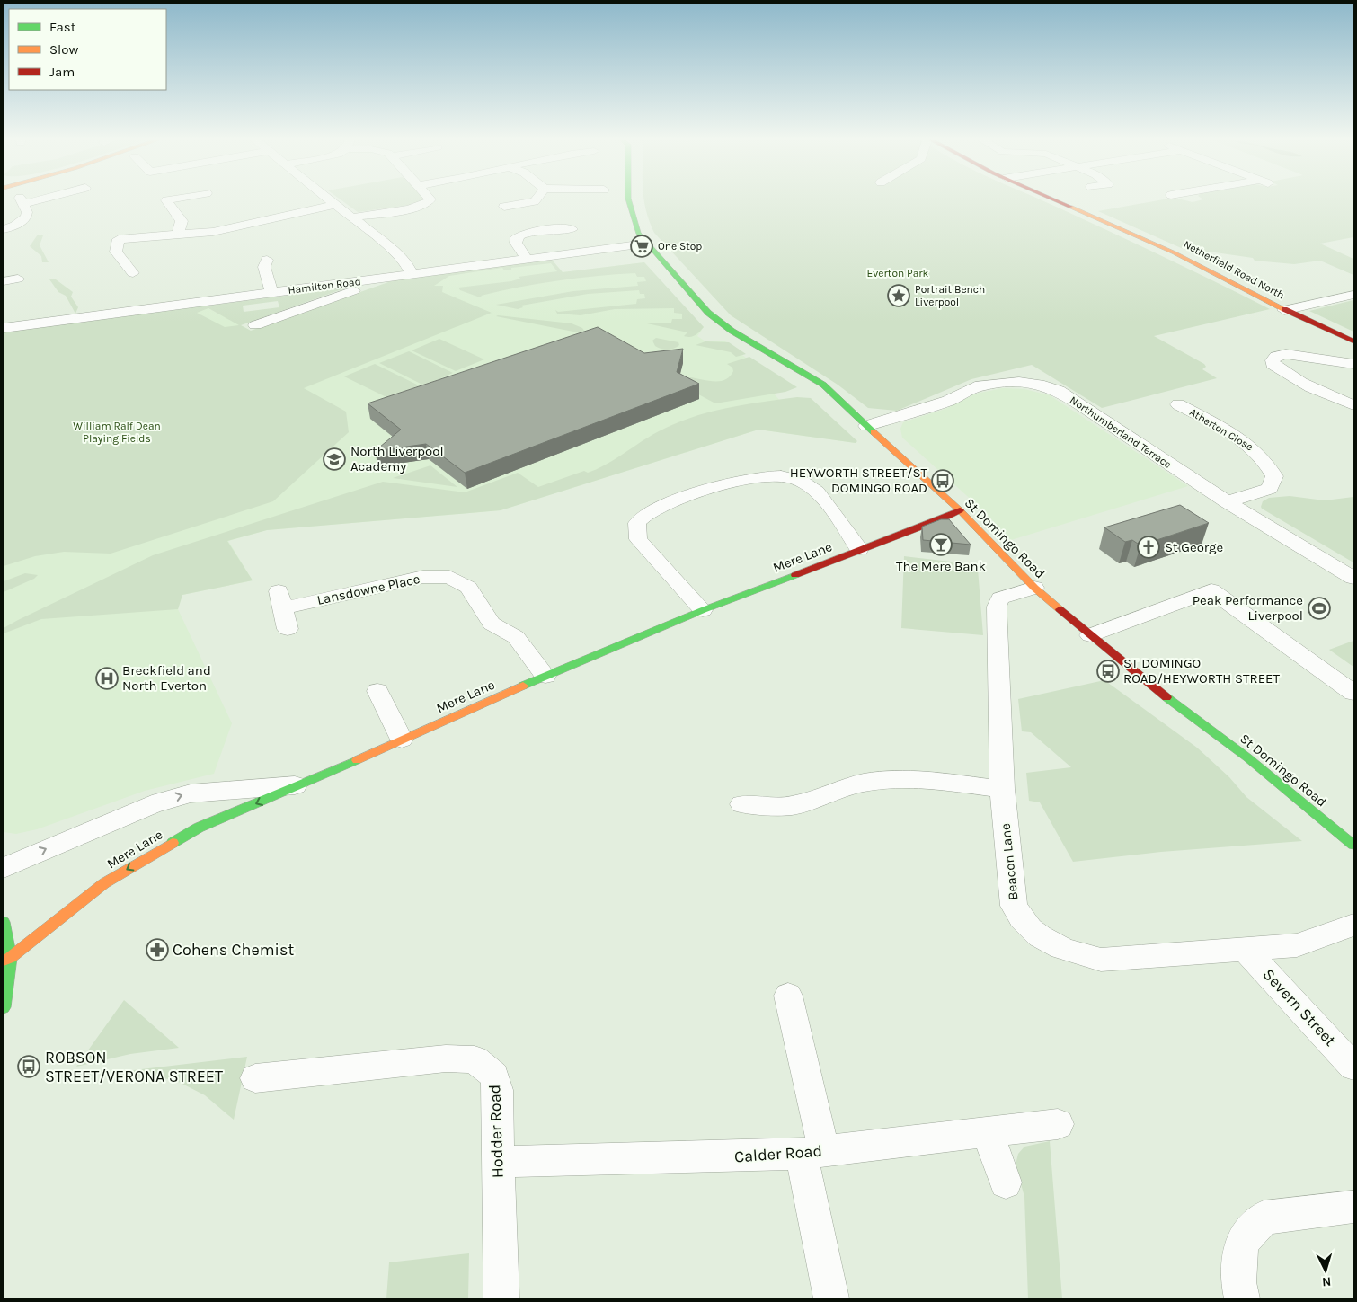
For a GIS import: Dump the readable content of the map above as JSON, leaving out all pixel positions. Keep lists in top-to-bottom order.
{
  "streets": {
    "main road": ["Netherfield Road North", "St Domingo Road", "Mere Lane"],
    "street": [
      "Hamilton Road",
      "Atherton Close",
      "Northumberland Terrace",
      "Lansdowne Place",
      "Beacon Lane",
      "Severn Street",
      "Hodder Road",
      "Calder Road"
    ]
  },
  "crossings": [
    ["Hamilton Road", "St Domingo Road"],
    ["Atherton Close", "Northumberland Terrace"],
    ["Northumberland Terrace", "St Domingo Road"],
    ["St Domingo Road", "Mere Lane"],
    ["St Domingo Road", "Beacon Lane"],
    ["Mere Lane", "Lansdowne Place"],
    ["Beacon Lane", "Severn Street"],
    ["Hodder Road", "Calder Road"]
  ],
  "parks": ["Everton Park", "William Ralf Dean Playing Fields"],
  "places": {
    "supermarket": ["One Stop"],
    "place": ["Portrait Bench Liverpool"],
    "school or university": ["North Liverpool Academy"],
    "bus stop": ["HEYWORTH STREET/ST DOMINGO ROAD", "ST DOMINGO ROAD/HEYWORTH STREET", "ROBSON STREET/VERONA STREET"],
    "bar": ["The Mere Bank"],
    "church": ["St George"],
    "sports": ["Peak Performance Liverpool"],
    "hospital": ["Breckfield and North Everton"],
    "pharmacy": ["Cohens Chemist"]
  },
  "legend": ["Fast", "Slow", "Jam"],
  "north": "bottom"
}
